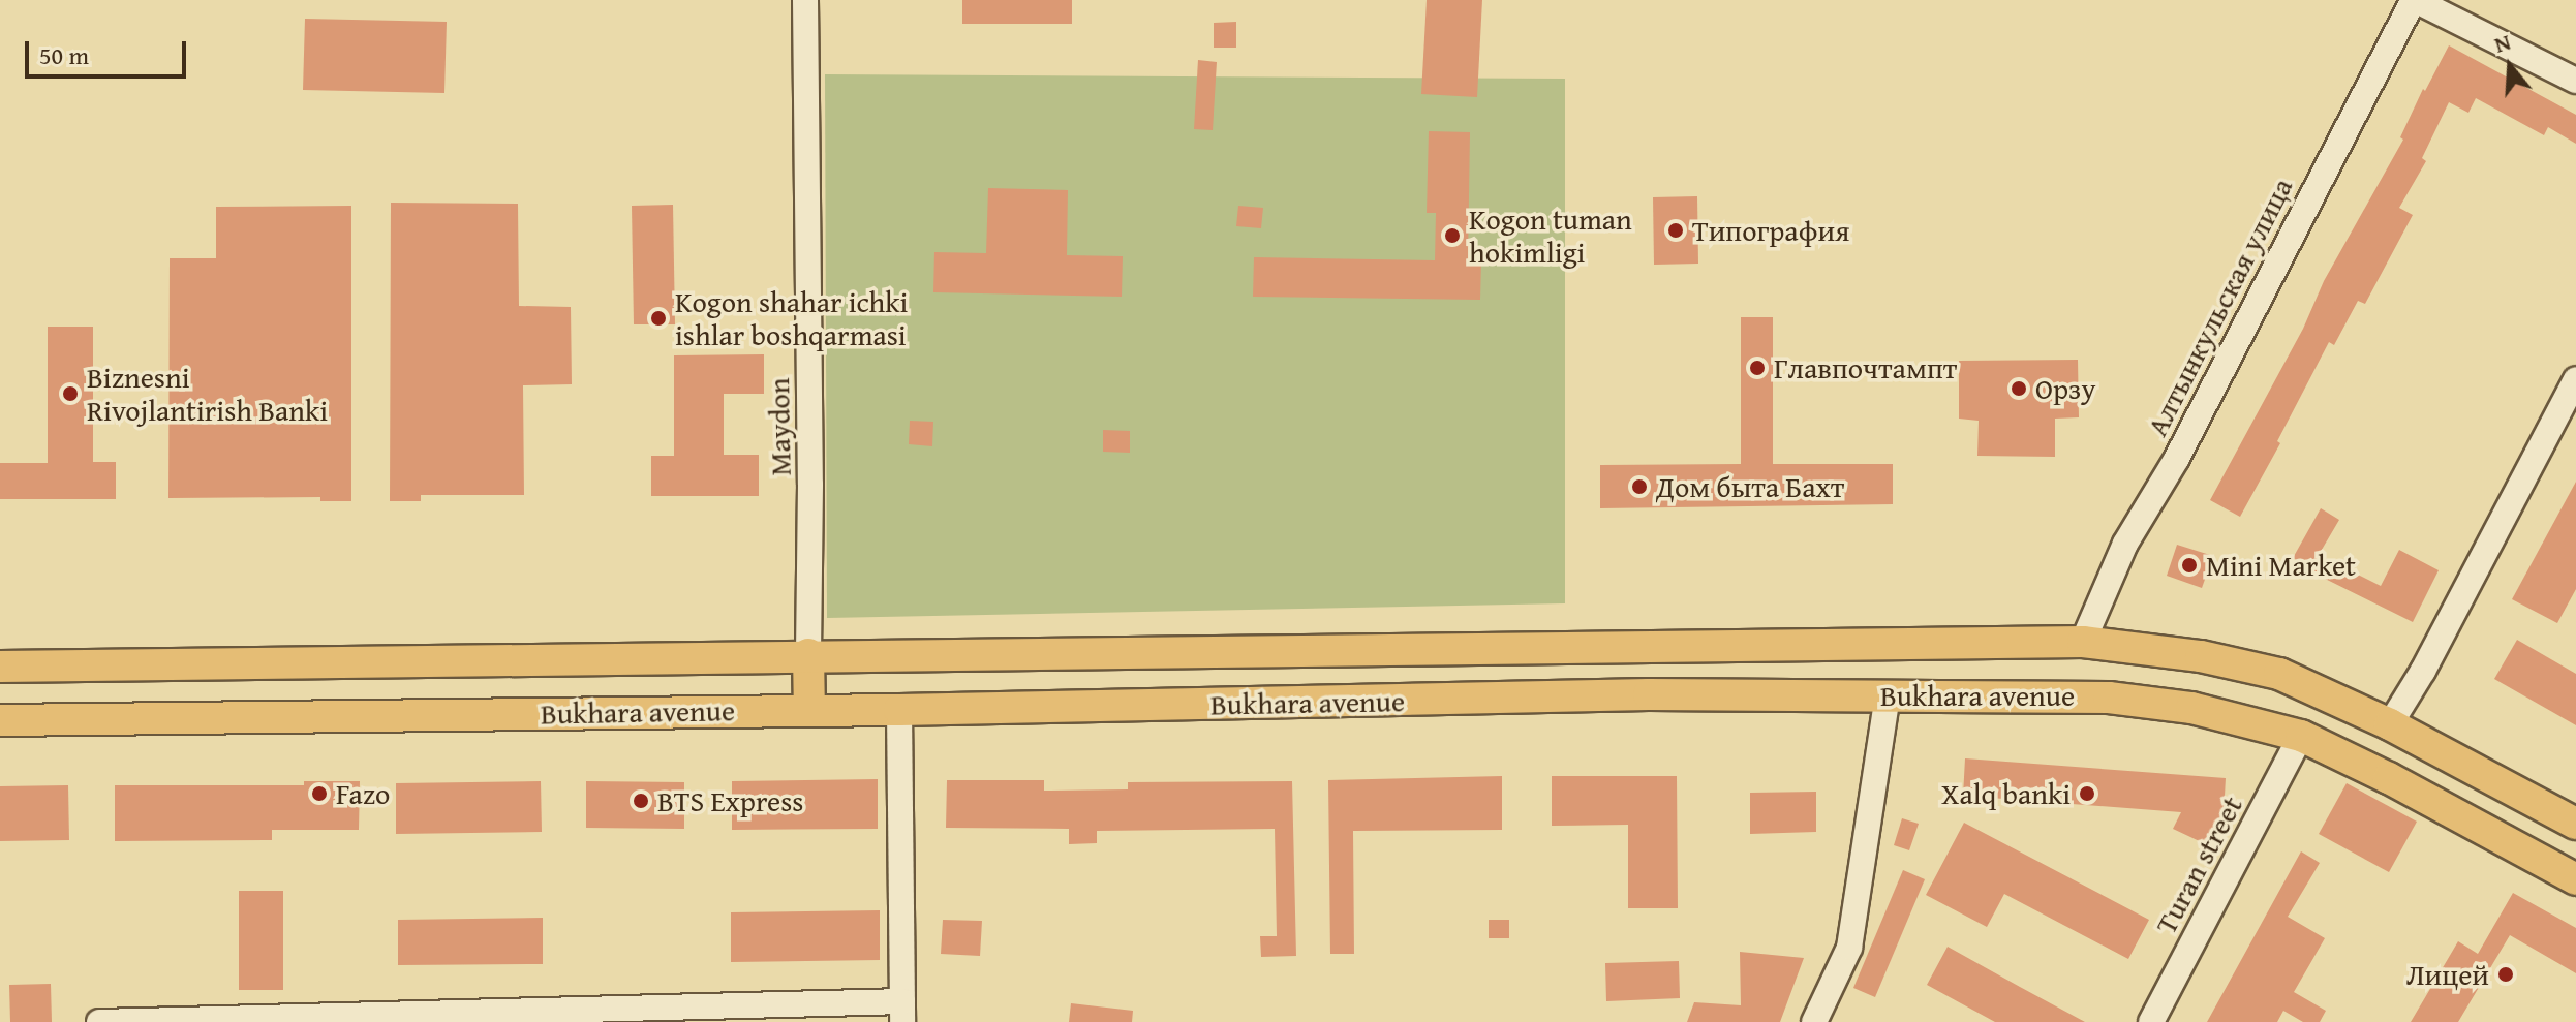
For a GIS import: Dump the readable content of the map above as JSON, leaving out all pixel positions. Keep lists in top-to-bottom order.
{
  "streets": {
    "main road": ["Bukhara avenue"],
    "street": ["Алтынкульская улица", "Maydon", "Turan street"]
  },
  "crossings": [
    ["Алтынкульская улица", "Bukhara avenue"],
    ["Maydon", "Bukhara avenue"],
    ["Bukhara avenue", "Turan street"]
  ],
  "places": [
    "Типография",
    "Kogon tuman hokimligi",
    "Kogon shahar ichki ishlar boshqarmasi",
    "Главпочтампт",
    "Орзу",
    "Biznesni Rivojlantirish Banki",
    "Дом быта Бахт",
    "Mini Market",
    "Fazo",
    "Xalq banki",
    "BTS Express",
    "Лицей"
  ],
  "scale_bar": "50 m",
  "north": "top"
}
